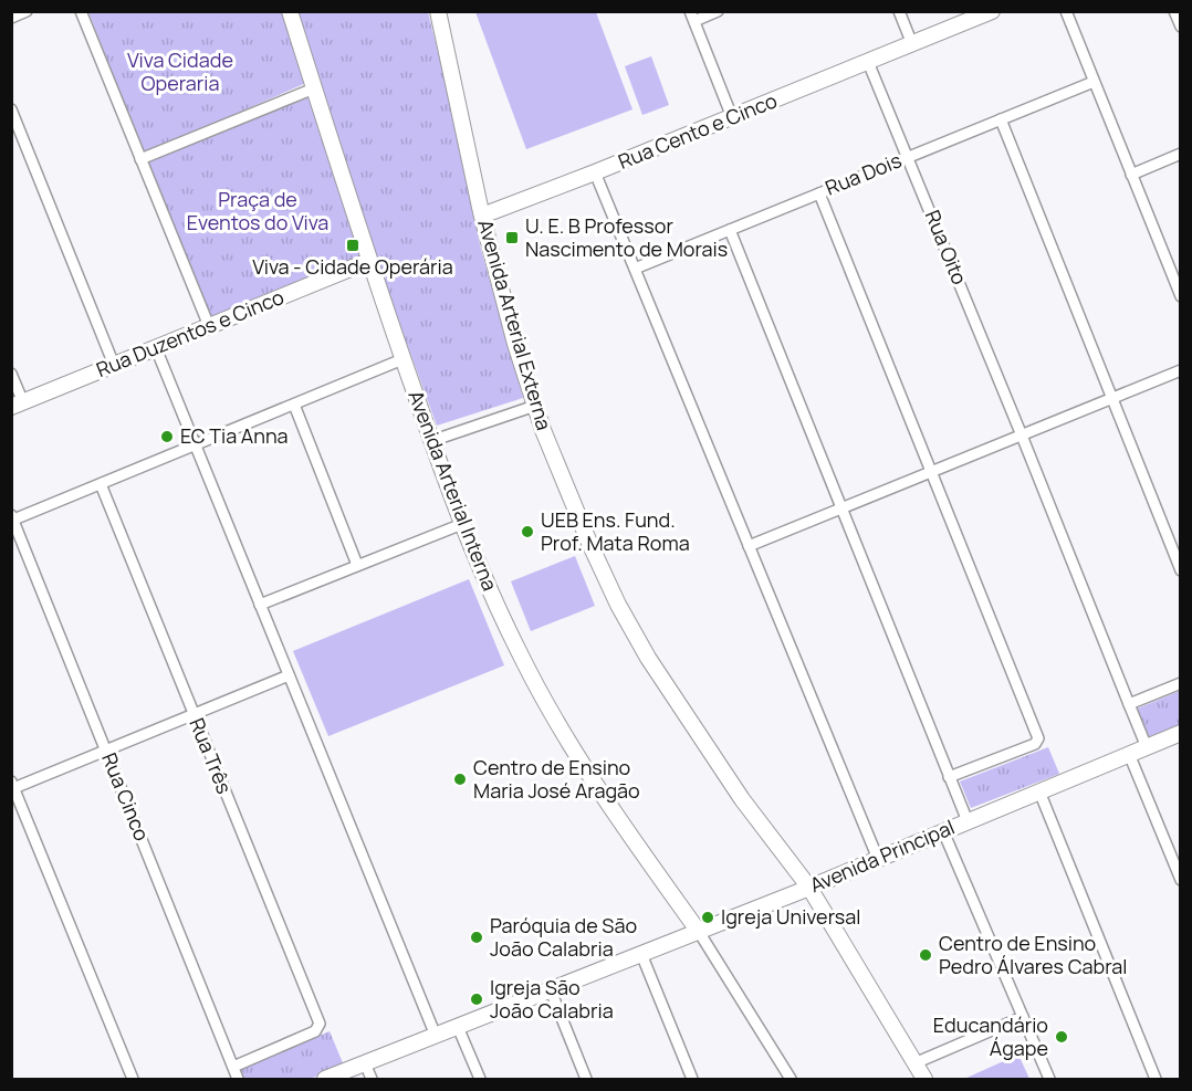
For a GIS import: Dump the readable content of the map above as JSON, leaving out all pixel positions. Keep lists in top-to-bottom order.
{
  "streets": {
    "main road": [
      "Rua Cento e Cinco",
      "Avenida Arterial Externa",
      "Rua Duzentos e Cinco",
      "Avenida Arterial Interna",
      "Avenida Principal"
    ],
    "street": [
      "Rua Dois",
      "Rua Oito",
      "Rua Três",
      "Rua Cinco"
    ]
  },
  "crossings": [
    ["Rua Cento e Cinco", "Rua Oito"],
    ["Rua Cento e Cinco", "Avenida Arterial Externa"],
    ["Rua Dois", "Rua Oito"],
    ["Rua Oito", "Avenida Principal"],
    ["Avenida Arterial Externa", "Avenida Principal"],
    ["Rua Duzentos e Cinco", "Avenida Arterial Interna"],
    ["Avenida Arterial Interna", "Avenida Principal"],
    ["Rua Três", "Rua Cinco"]
  ],
  "parks": ["Viva Cidade Operaria", "Praça de Eventos do Viva"],
  "places": {
    "transit": ["U. E. B Professor Nascimento de Morais", "Viva - Cidade Operária"],
    "other": [
      "EC Tia Anna",
      "UEB Ens. Fund. Prof. Mata Roma",
      "Centro de Ensino Maria José Aragão",
      "Igreja Universal",
      "Paróquia de São João Calabria",
      "Centro de Ensino Pedro Álvares Cabral",
      "Igreja São João Calabria",
      "Educandário Ágape"
    ]
  }
}
